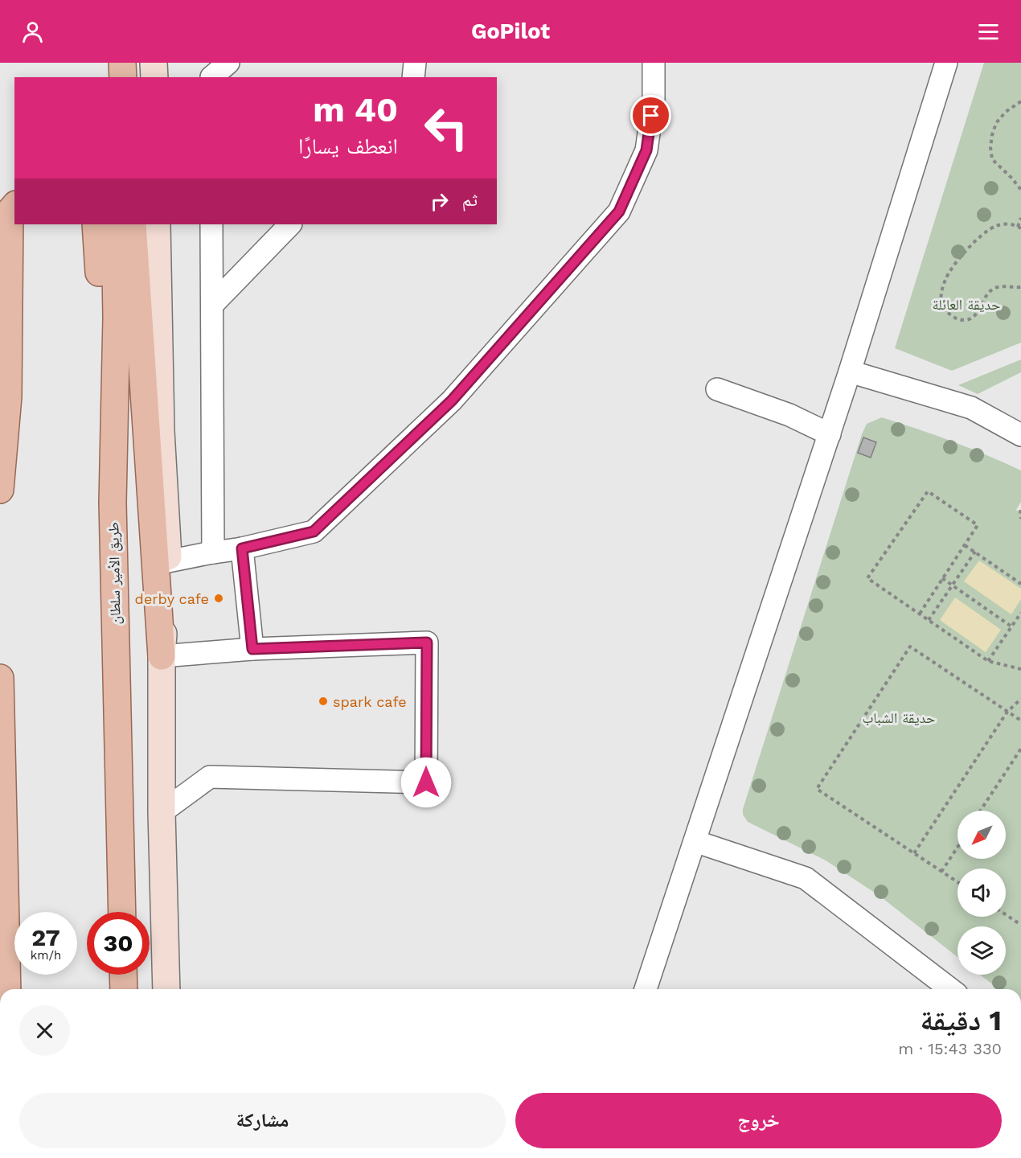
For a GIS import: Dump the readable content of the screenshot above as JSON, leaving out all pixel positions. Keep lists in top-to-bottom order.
{
  "streets": {
    "main road": ["طريق الأمير سلطان"]
  },
  "parks": ["حديقة العائلة", "حديقة الشباب"],
  "places": ["derby cafe", "spark cafe"],
  "north": "bottom left",
  "page": {
    "header": "GoPilot",
    "turn": ["40 m", "انعطف يسارًا"],
    "then": "ثم",
    "speed": "27 km/h",
    "limit": "30",
    "heading": ["1 دقيقة", "330 m · 15:43"],
    "buttons": ["خروج", "مشاركة"]
  }
}
